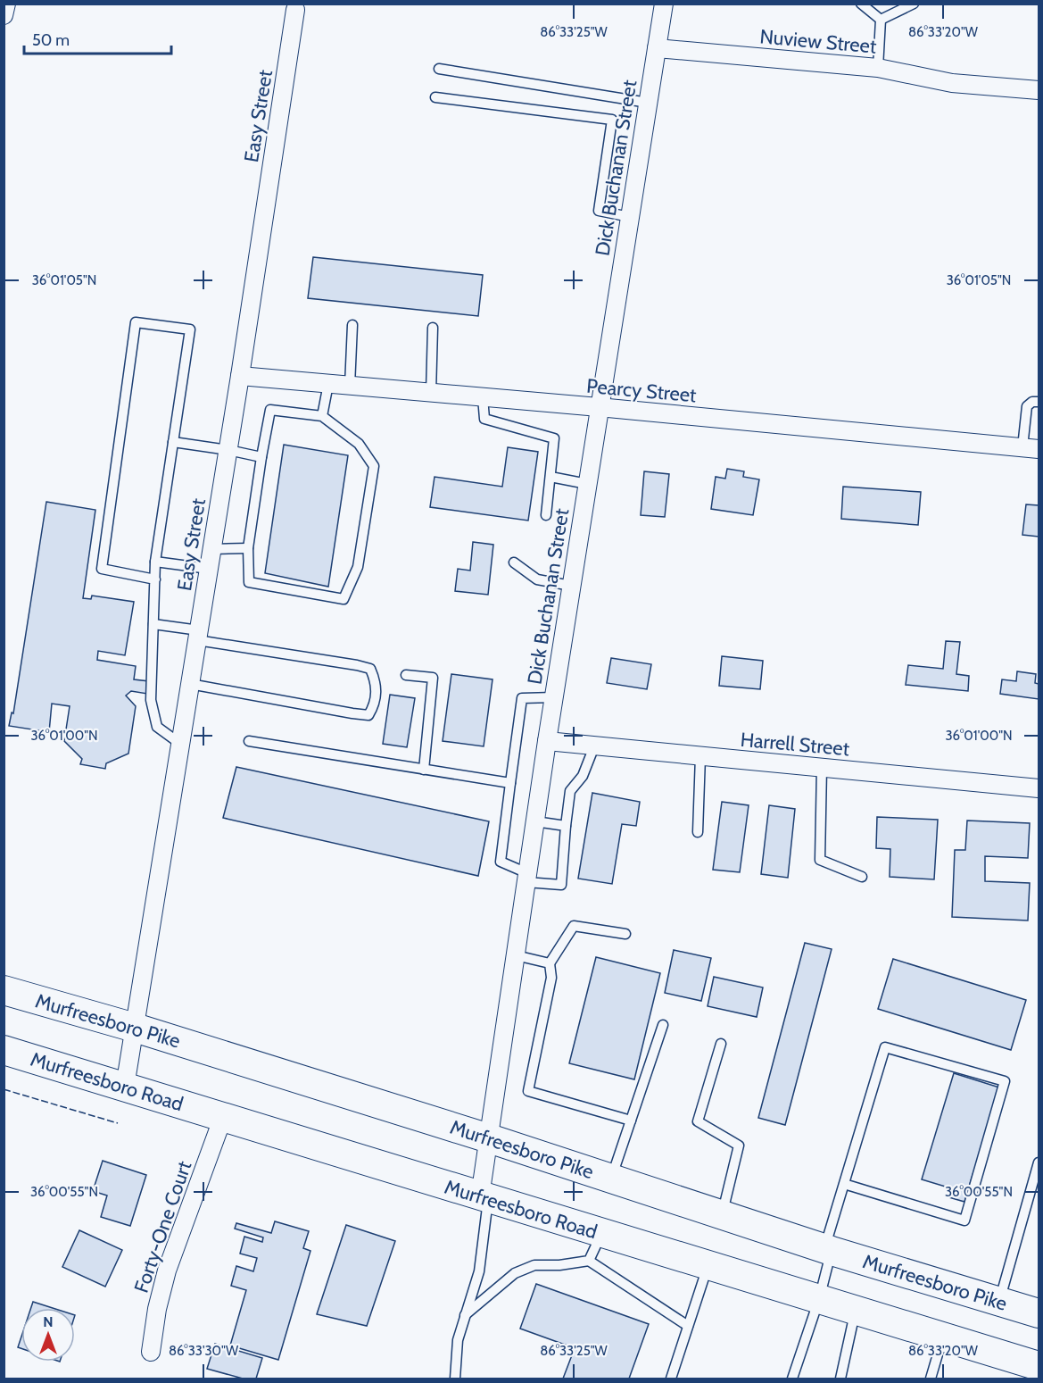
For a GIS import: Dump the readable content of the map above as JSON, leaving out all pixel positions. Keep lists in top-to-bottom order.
{
  "streets": {
    "main road": ["Murfreesboro Pike", "Murfreesboro Road"],
    "street": [
      "Nuview Street",
      "Easy Street",
      "Dick Buchanan Street",
      "Pearcy Street",
      "Harrell Street",
      "Forty-One Court"
    ]
  },
  "crossings": [
    ["Nuview Street", "Dick Buchanan Street"],
    ["Easy Street", "Pearcy Street"],
    ["Easy Street", "Murfreesboro Pike"],
    ["Easy Street", "Murfreesboro Road"],
    ["Dick Buchanan Street", "Pearcy Street"],
    ["Dick Buchanan Street", "Harrell Street"],
    ["Dick Buchanan Street", "Murfreesboro Pike"],
    ["Dick Buchanan Street", "Murfreesboro Road"],
    ["Murfreesboro Road", "Forty-One Court"]
  ],
  "scale_bar": "50 m",
  "north": "top",
  "coordinates": [
    "86°33'25\"W",
    "86°33'20\"W",
    "36°01'05\"N",
    "36°01'00\"N",
    "36°00'55\"N",
    "86°33'30\"W"
  ]
}
